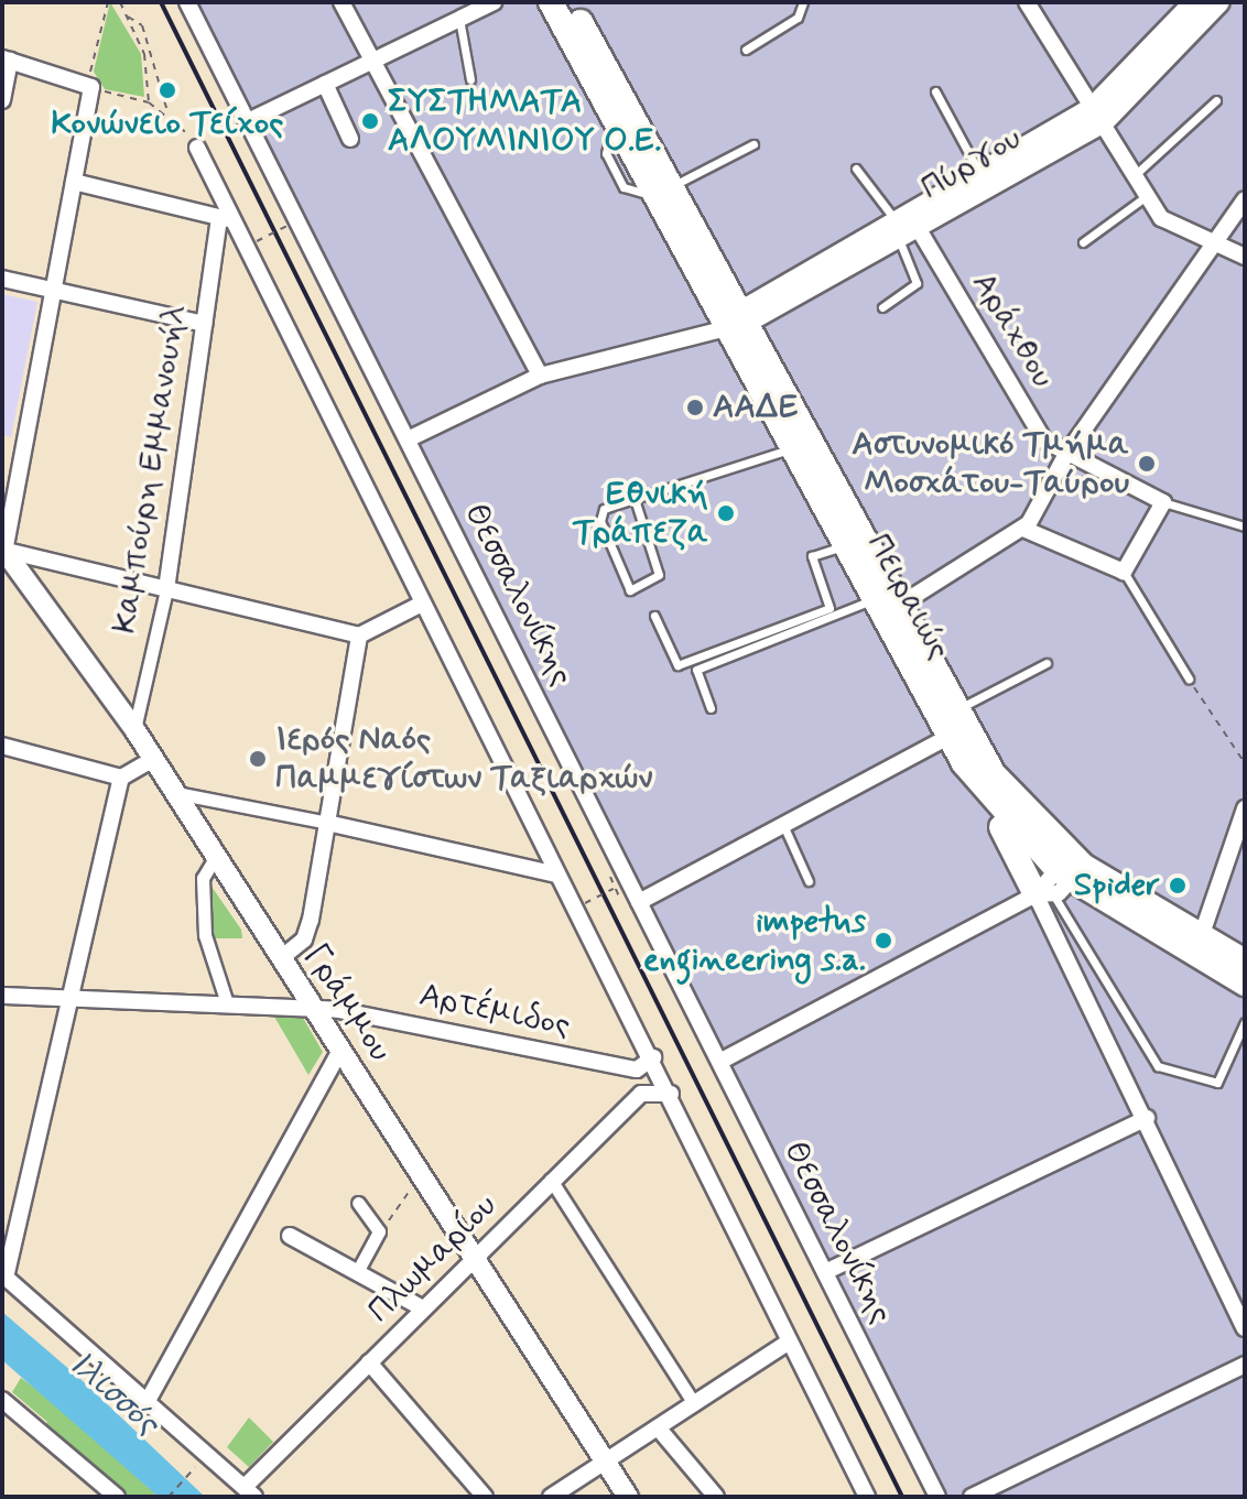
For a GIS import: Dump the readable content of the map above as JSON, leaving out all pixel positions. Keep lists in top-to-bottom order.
{
  "streets": {
    "main road": ["Πειραιώς"],
    "street": [
      "Πύργου",
      "Αράχθου",
      "Καμπούρη Εμμανουήλ",
      "Θεσσαλονίκης",
      "Γράμμου",
      "Αρτέμιδος",
      "Πλωμαρίου"
    ]
  },
  "crossings": [
    ["Πύργου", "Αράχθου"],
    ["Πύργου", "Θεσσαλονίκης"],
    ["Πύργου", "Πειραιώς"],
    ["Καμπούρη Εμμανουήλ", "Γράμμου"],
    ["Γράμμου", "Αρτέμιδος"],
    ["Γράμμου", "Πλωμαρίου"]
  ],
  "water": ["Ιλισσός"],
  "places": [
    "Κονώνειο Τείχος",
    "ΣΥΣΤΗΜΑΤΑ ΑΛΟΥΜΙΝΙΟΥ Ο.Ε.",
    "ΑΑΔΕ",
    "Αστυνομικό Τμήμα Μοσχάτου-Ταύρου",
    "Εθνική Τράπεζα",
    "Ιερός Ναός Παμμεγίστων Ταξιαρχών",
    "Spider",
    "impetus engineering s.a."
  ]
}
